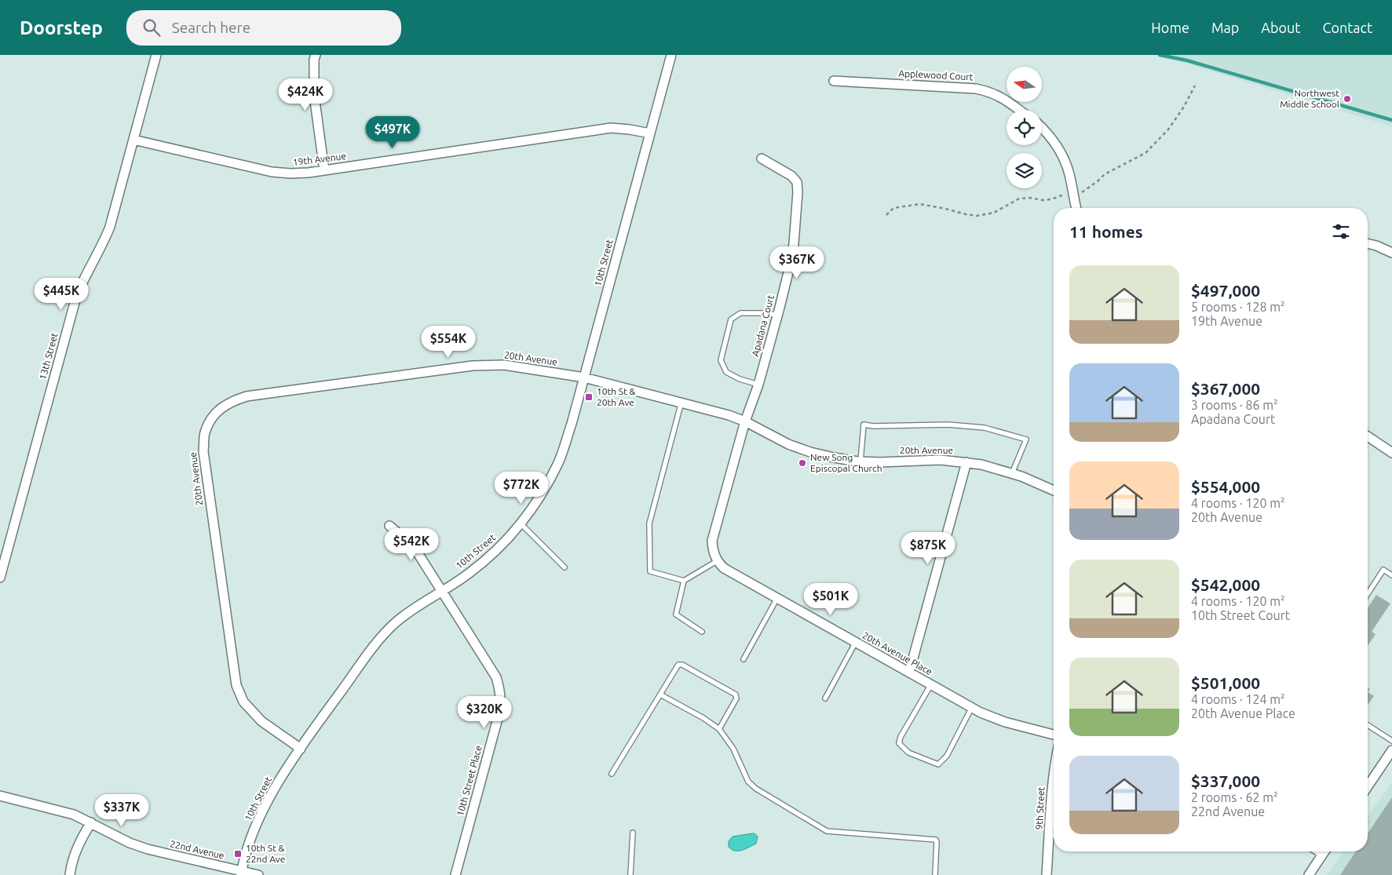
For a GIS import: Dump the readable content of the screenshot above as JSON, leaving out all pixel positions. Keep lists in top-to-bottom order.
{
  "streets": {
    "street": [
      "Applewood Court",
      "19th Avenue",
      "10th Street",
      "Apadana Court",
      "13th Street",
      "20th Avenue",
      "20th Avenue Place",
      "10th Street Place",
      "9th Street",
      "22nd Avenue"
    ]
  },
  "crossings": [
    ["19th Avenue", "10th Street"],
    ["19th Avenue", "13th Street"],
    ["10th Street", "20th Avenue"],
    ["10th Street", "10th Street Place"],
    ["10th Street", "22nd Avenue"],
    ["Apadana Court", "20th Avenue"]
  ],
  "places": {
    "other": ["Northwest Middle School", "New Song Episcopal Church"],
    "transit": ["10th St & 20th Ave", "10th St & 22nd Ave"]
  },
  "north": "left",
  "page": {
    "header": "Doorstep",
    "search": "Search here",
    "nav": [
      "Home",
      "Map",
      "About",
      "Contact"
    ],
    "price": [
      "$424K",
      "$497K",
      "$367K",
      "$445K",
      "$554K",
      "$772K",
      "$542K",
      "$875K",
      "$501K",
      "$320K",
      "$337K"
    ],
    "heading": "11 homes",
    "list": [
      {
        "name": "$497,000",
        "note": "5 rooms · 128 m² · 19th Avenue"
      },
      {
        "name": "$367,000",
        "note": "3 rooms · 86 m² · Apadana Court"
      },
      {
        "name": "$554,000",
        "note": "4 rooms · 120 m² · 20th Avenue"
      },
      {
        "name": "$542,000",
        "note": "4 rooms · 120 m² · 10th Street Court"
      },
      {
        "name": "$501,000",
        "note": "4 rooms · 124 m² · 20th Avenue Place"
      },
      {
        "name": "$337,000",
        "note": "2 rooms · 62 m² · 22nd Avenue"
      }
    ]
  }
}
